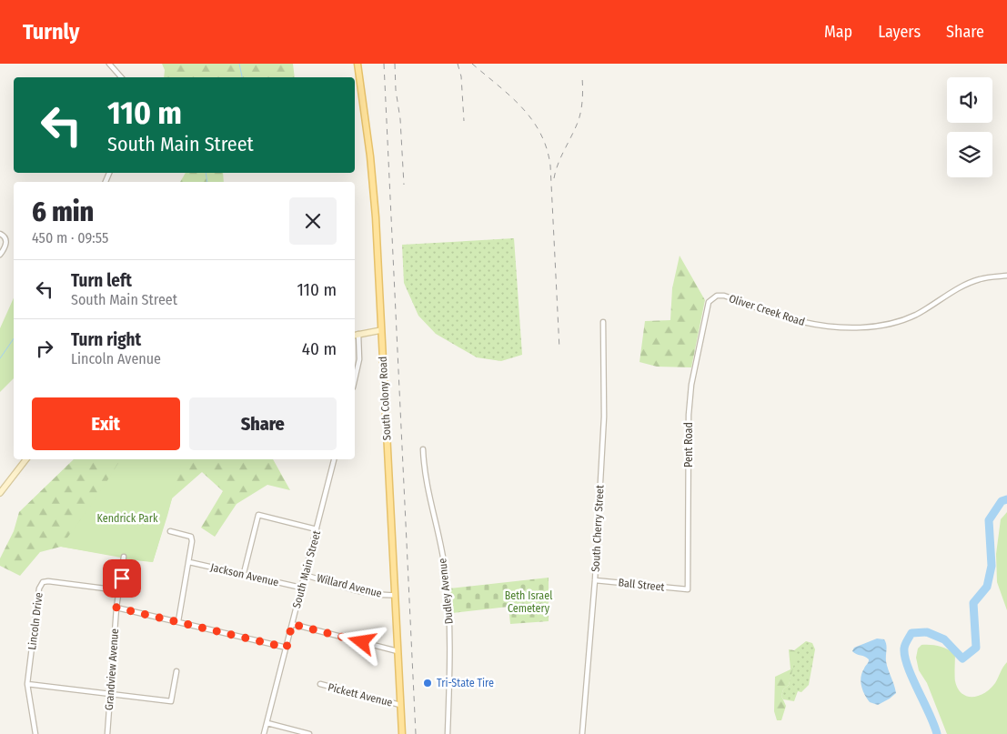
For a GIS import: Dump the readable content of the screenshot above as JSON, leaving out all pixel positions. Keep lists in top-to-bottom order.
{
  "streets": {
    "main road": ["South Colony Road"],
    "street": [
      "Oliver Creek Road",
      "Pent Road",
      "South Cherry Street",
      "South Main Street",
      "Jackson Avenue",
      "Ball Street",
      "Willard Avenue",
      "Dudley Avenue",
      "Lincoln Drive",
      "Grandview Avenue",
      "Pickett Avenue"
    ]
  },
  "crossings": [
    ["Oliver Creek Road", "Pent Road"],
    ["South Colony Road", "Willard Avenue"],
    ["South Colony Road", "Pickett Avenue"],
    ["Pent Road", "Ball Street"],
    ["South Cherry Street", "Ball Street"],
    ["South Main Street", "Jackson Avenue"],
    ["South Main Street", "Willard Avenue"],
    ["Lincoln Drive", "Grandview Avenue"]
  ],
  "parks": ["Kendrick Park", "Beth Israel Cemetery"],
  "places": ["Tri-State Tire"],
  "page": {
    "header": "Turnly",
    "nav": ["Map", "Layers", "Share"],
    "turn": ["110 m", "South Main Street"],
    "heading": ["6 min", "450 m · 09:55"],
    "list": [
      {
        "name": "Turn left",
        "note": "South Main Street",
        "value": "110 m"
      },
      {
        "name": "Turn right",
        "note": "Lincoln Avenue",
        "value": "40 m"
      }
    ],
    "buttons": ["Exit", "Share"]
  }
}
